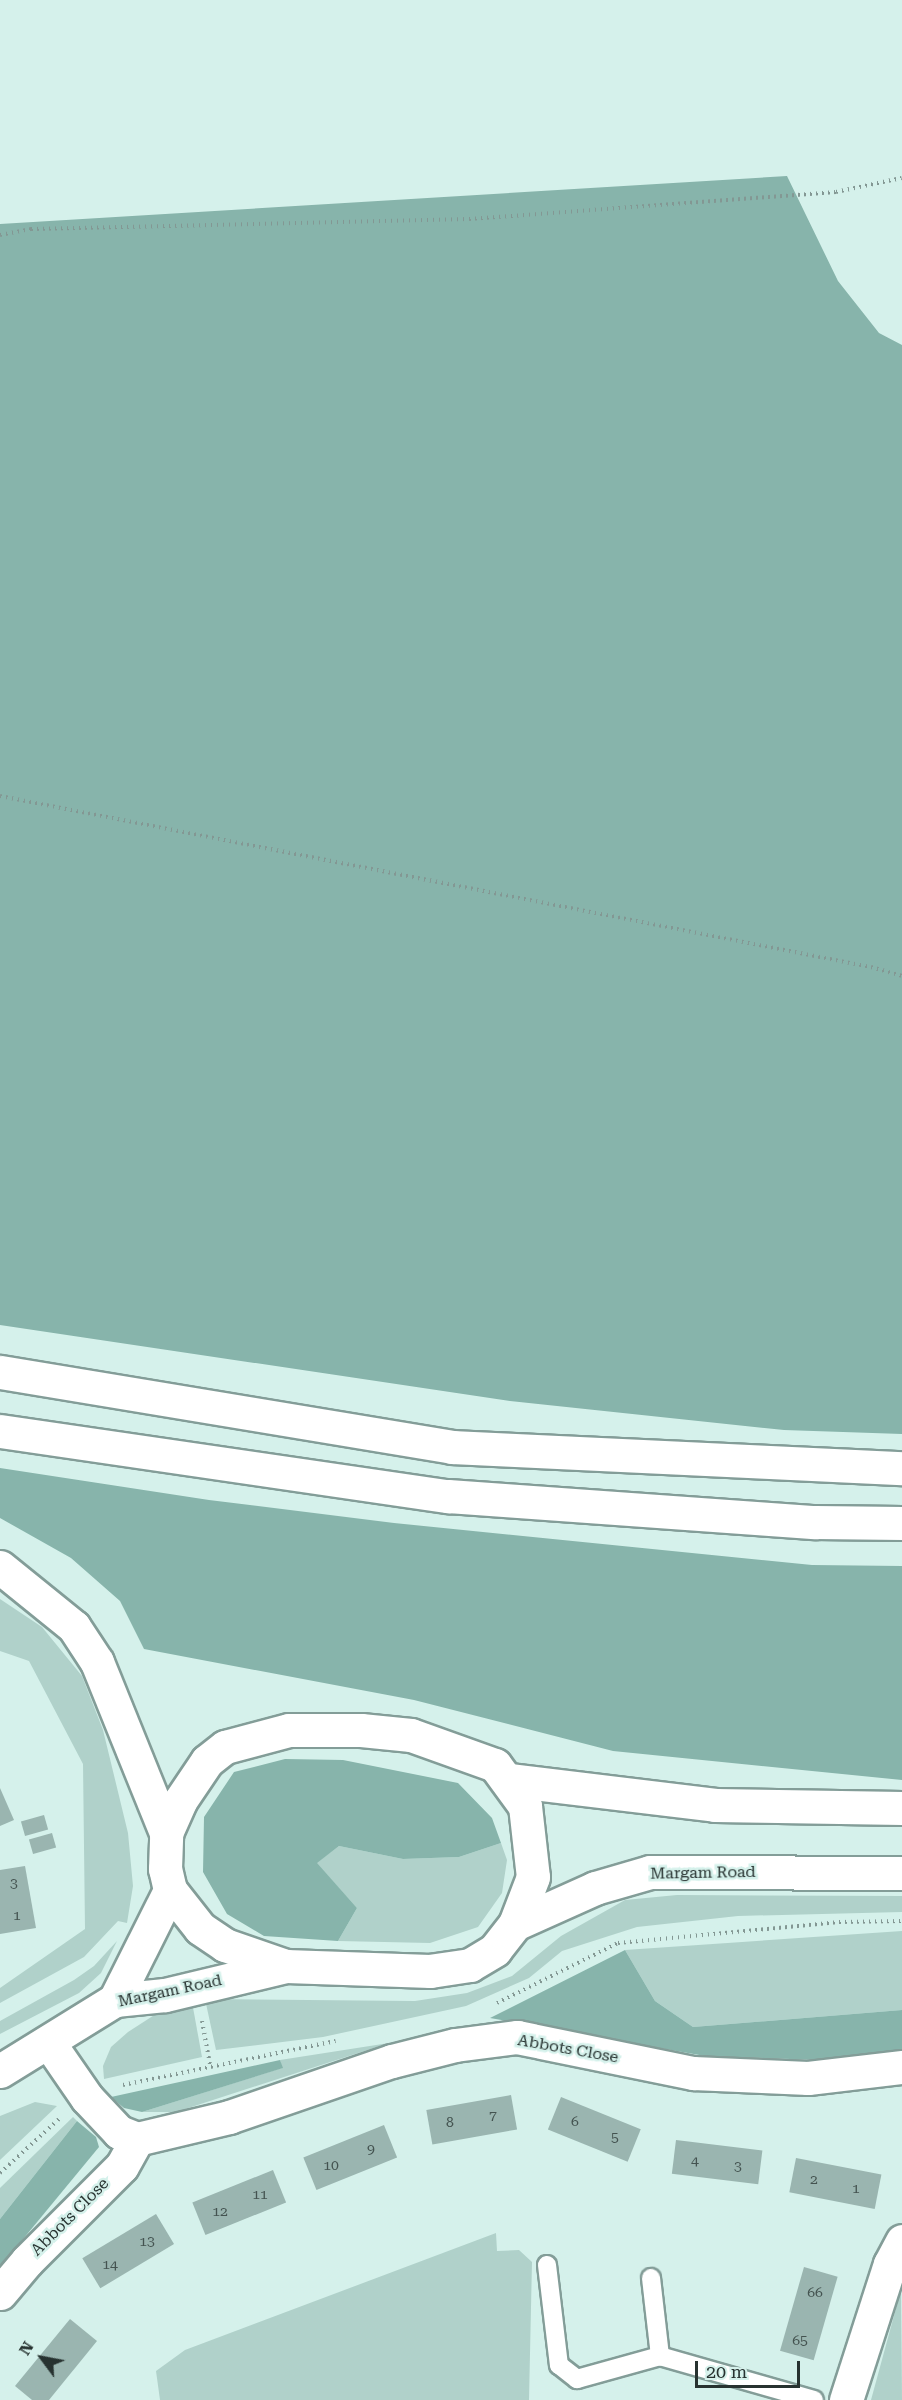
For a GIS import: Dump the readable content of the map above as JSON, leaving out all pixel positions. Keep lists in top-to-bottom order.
{
  "streets": {
    "main road": ["Margam Road", "Abbots Close"]
  },
  "house_numbers": [
    "3",
    "1",
    "7",
    "6",
    "8",
    "5",
    "9",
    "4",
    "10",
    "3",
    "2",
    "1",
    "11",
    "12",
    "13",
    "14",
    "66",
    "65"
  ],
  "scale_bar": "20 m",
  "north": "top left"
}
